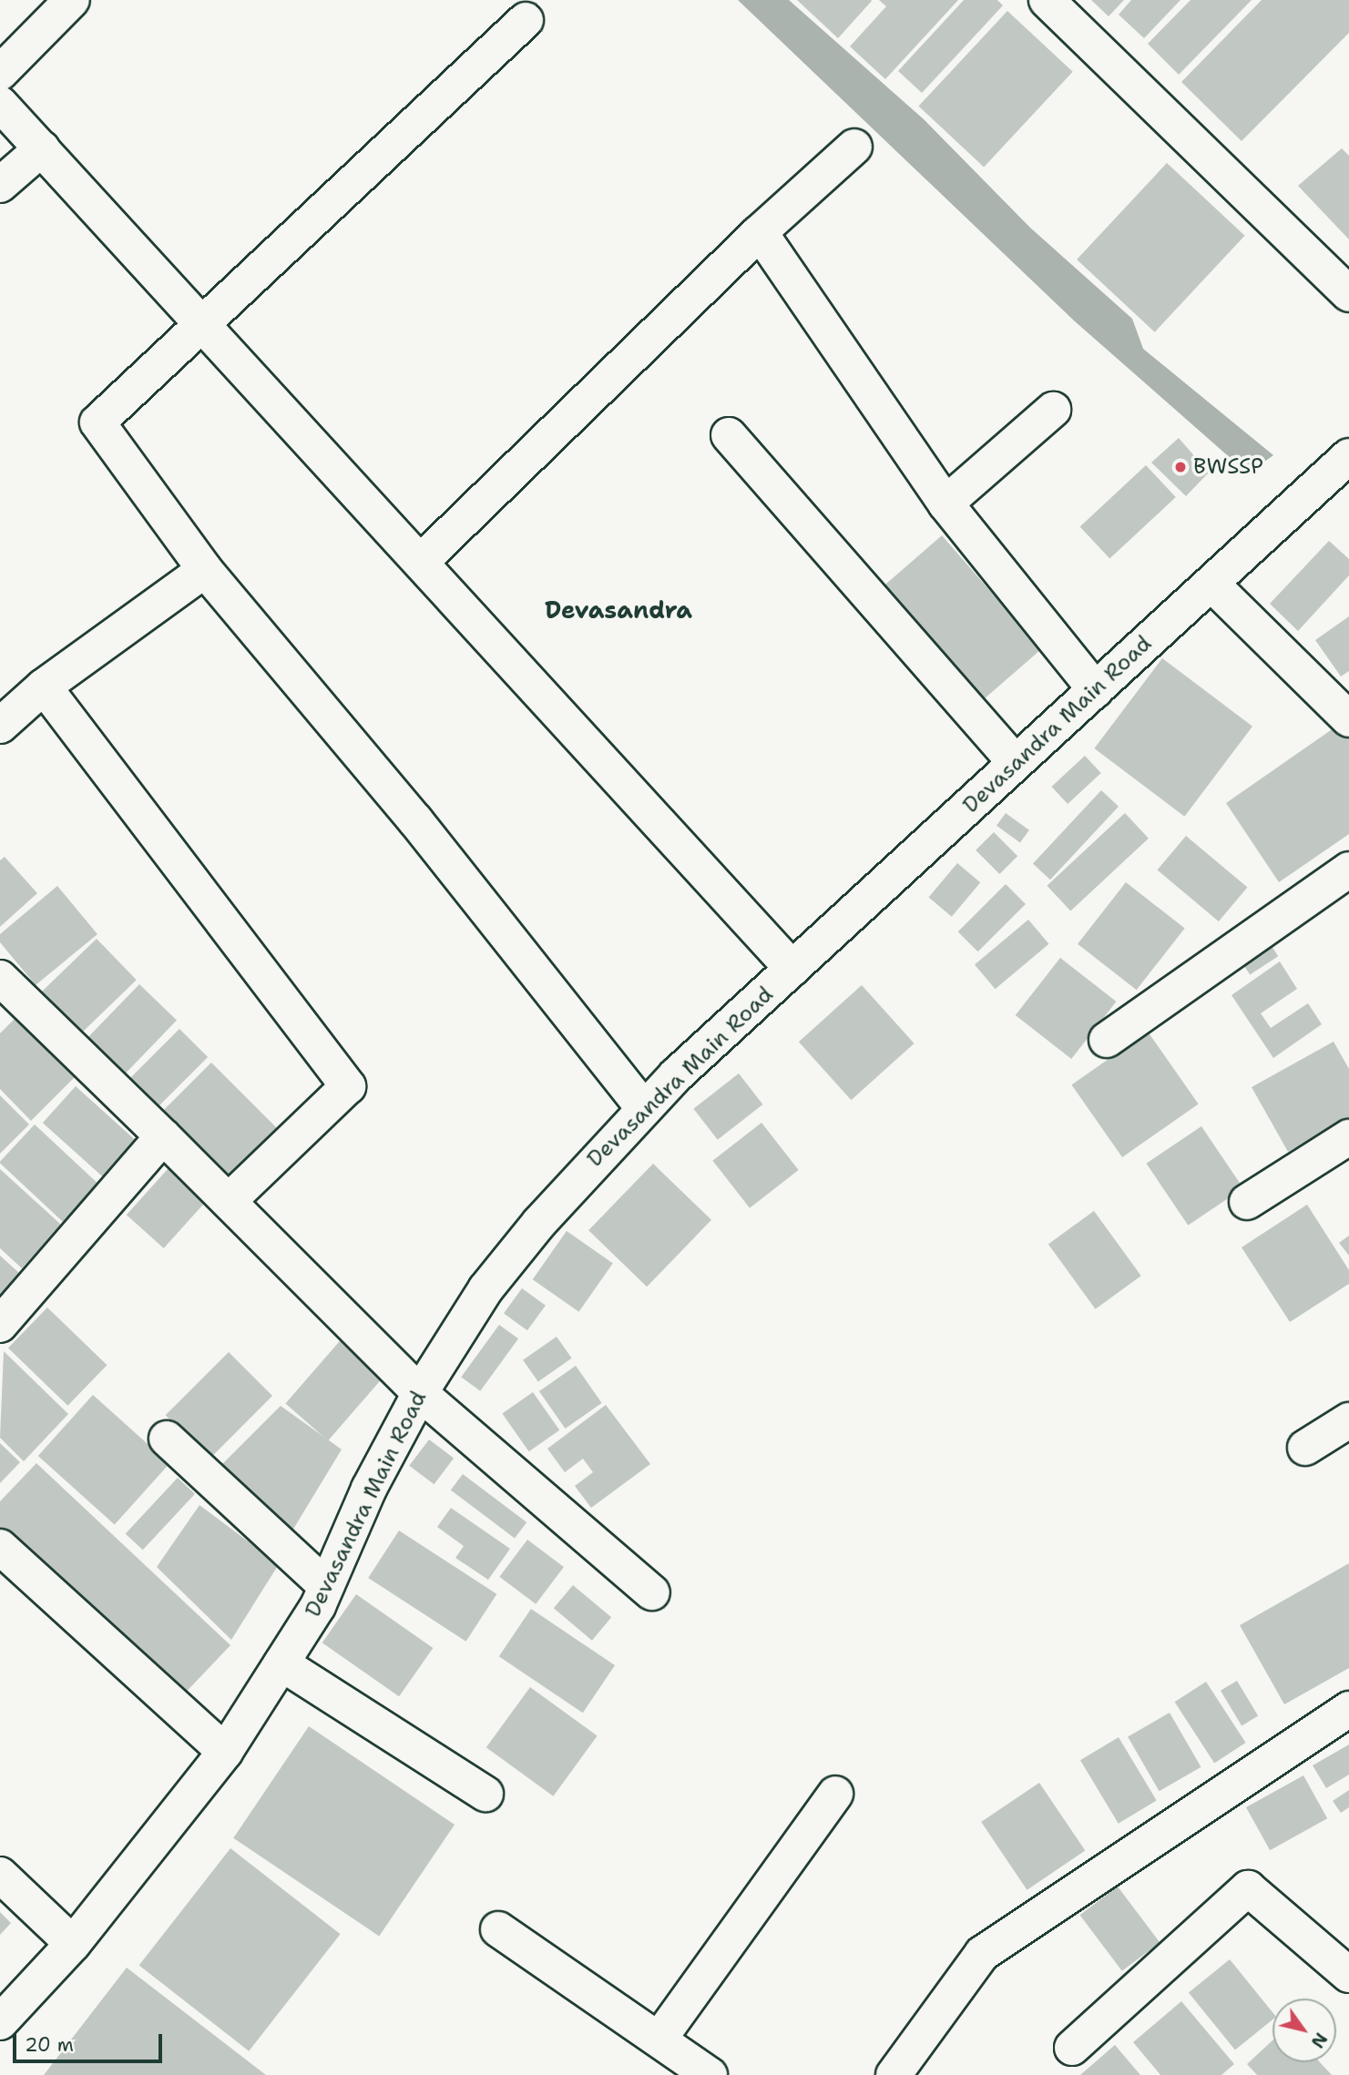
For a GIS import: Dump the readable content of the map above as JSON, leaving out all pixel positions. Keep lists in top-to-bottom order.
{
  "streets": {
    "street": ["Devasandra Main Road"]
  },
  "districts": ["Devasandra"],
  "places": ["BWSSP"],
  "scale_bar": "20 m",
  "north": "bottom right"
}
